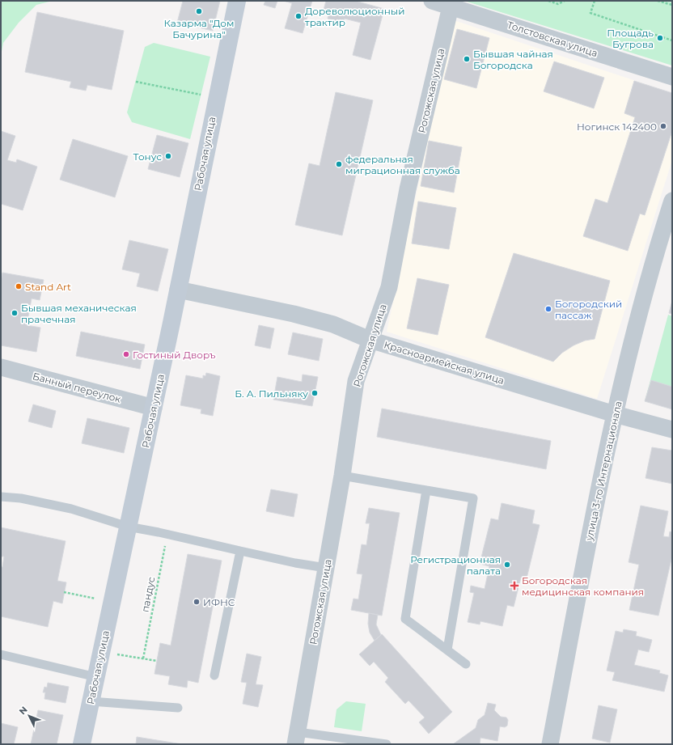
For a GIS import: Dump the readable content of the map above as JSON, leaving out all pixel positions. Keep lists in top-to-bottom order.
{
  "streets": {
    "main road": ["Рабочая улица"],
    "street": [
      "Толстовская улица",
      "Рогожская улица",
      "Красноармейская улица",
      "Банный переулок",
      "улица 3-го Интернационала"
    ],
    "path": ["пандус"]
  },
  "crossings": [
    ["Толстовская улица", "Рогожская улица"],
    ["Рогожская улица", "Красноармейская улица"],
    ["Рабочая улица", "Красноармейская улица"],
    ["Рабочая улица", "Банный переулок"],
    ["Красноармейская улица", "улица 3-го Интернационала"]
  ],
  "places": {
    "other": [
      "Казарма \"Дом Бачурина\"",
      "Дореволюционный трактир",
      "Площадь Бугрова",
      "Бывшая чайная Богородска",
      "Ногинск 142400",
      "Тонус",
      "федеральная миграционная служба",
      "Stand Art",
      "Богородский пассаж",
      "Бывшая механическая прачечная",
      "Гостиный Дворъ",
      "Б. А. Пильняку",
      "Регистрационная палата",
      "ИФНС"
    ],
    "health": ["Богородская медицинская компания"]
  },
  "north": "top left"
}
